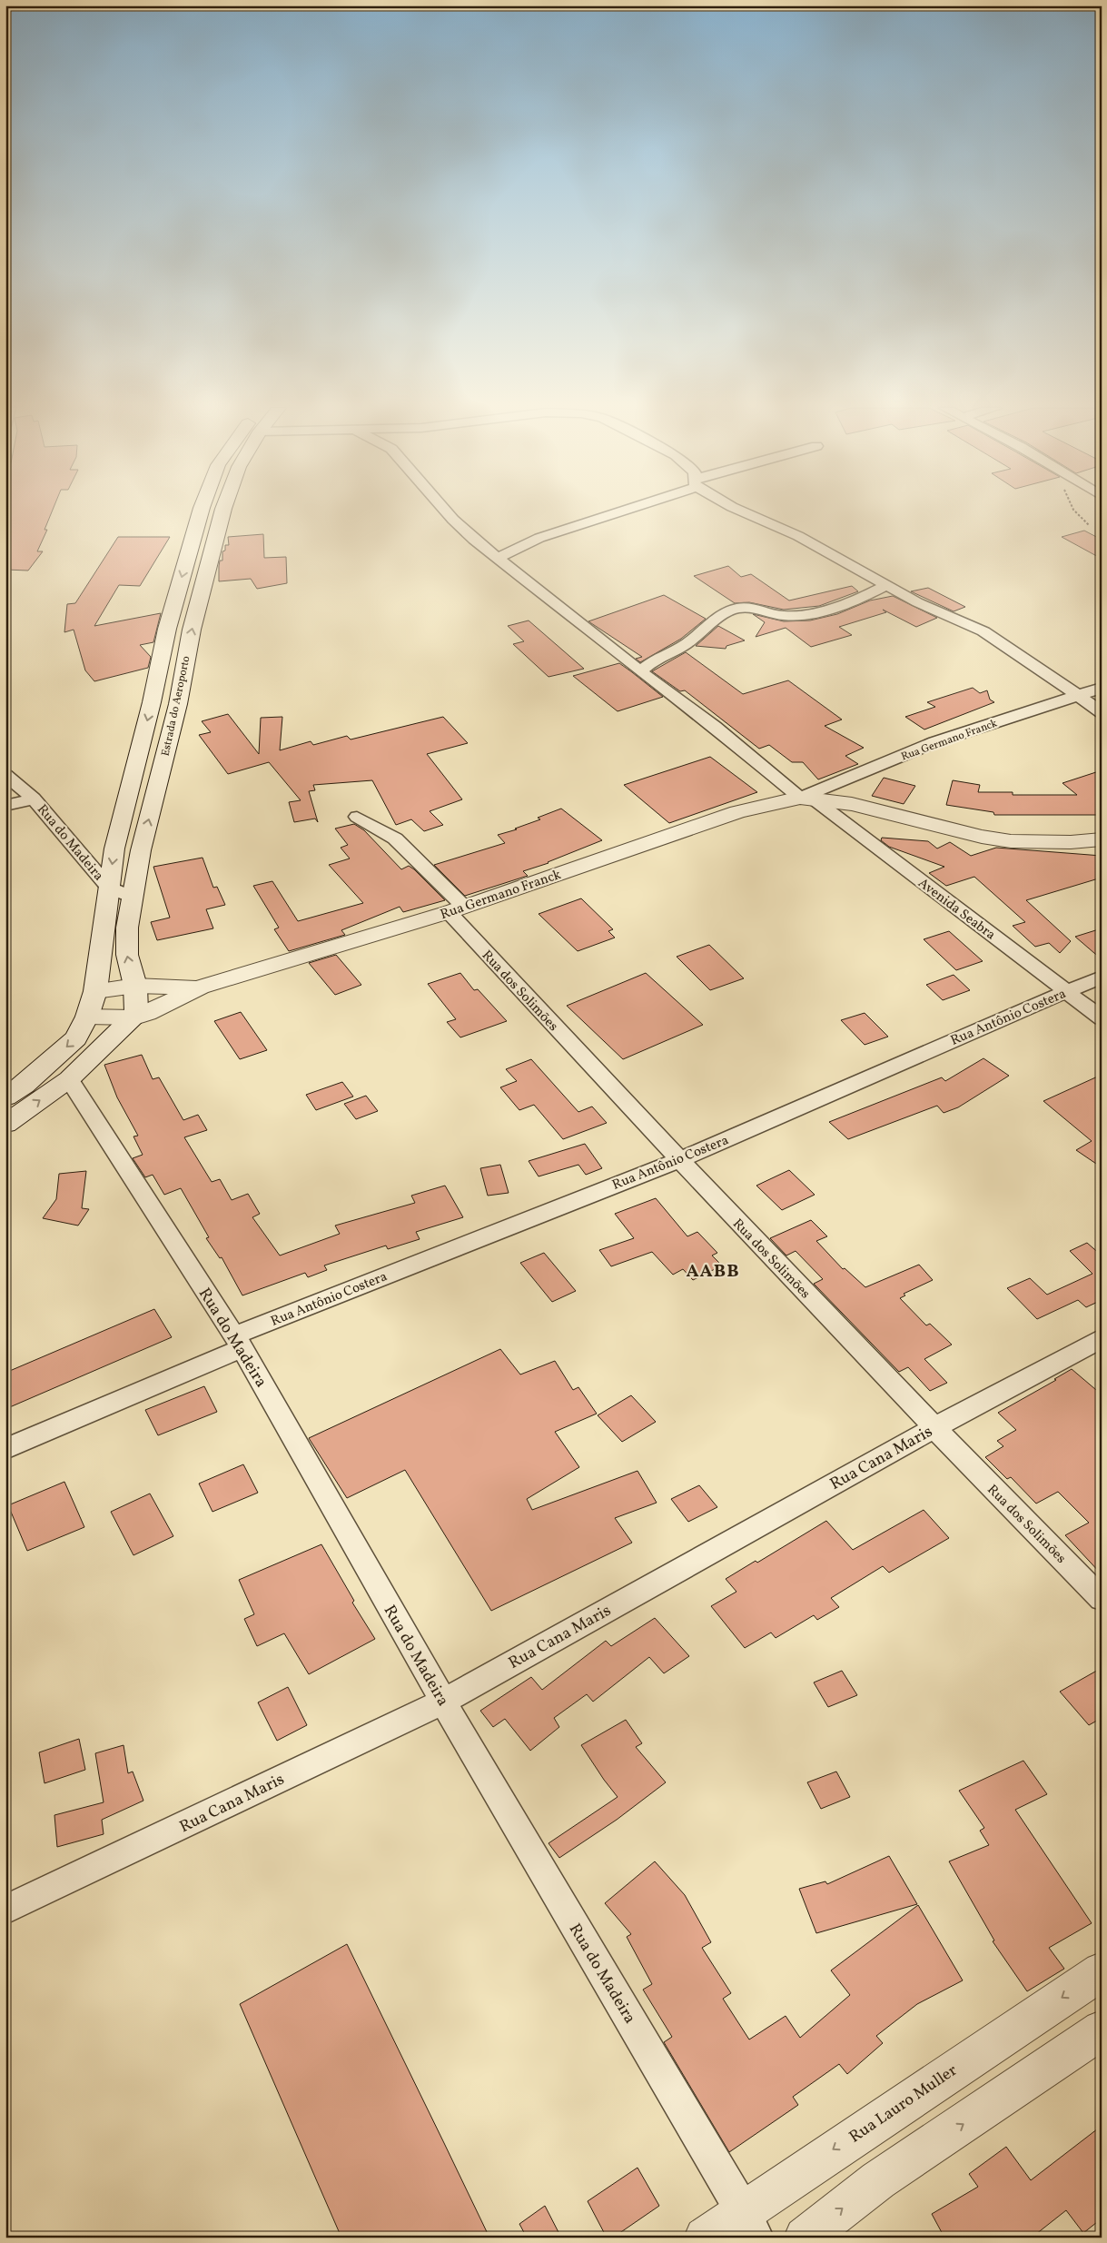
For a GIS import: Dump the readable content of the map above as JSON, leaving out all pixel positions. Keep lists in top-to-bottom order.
{
  "streets": {
    "main road": ["Estrada do Aeroporto", "Rua Germano Franck", "Rua Lauro Muller"],
    "street": [
      "Rua do Madeira",
      "Avenida Seabra",
      "Rua dos Solimões",
      "Rua Antônio Costera",
      "Rua Cana Maris"
    ]
  },
  "crossings": [
    ["Estrada do Aeroporto", "Rua Germano Franck"],
    ["Estrada do Aeroporto", "Rua do Madeira"],
    ["Rua Germano Franck", "Rua do Madeira"],
    ["Rua Germano Franck", "Avenida Seabra"],
    ["Rua Germano Franck", "Rua dos Solimões"],
    ["Rua do Madeira", "Rua Antônio Costera"],
    ["Rua do Madeira", "Rua Cana Maris"],
    ["Rua do Madeira", "Rua Lauro Muller"],
    ["Avenida Seabra", "Rua Antônio Costera"],
    ["Rua dos Solimões", "Rua Antônio Costera"],
    ["Rua dos Solimões", "Rua Cana Maris"]
  ],
  "districts": ["AABB"]
}
